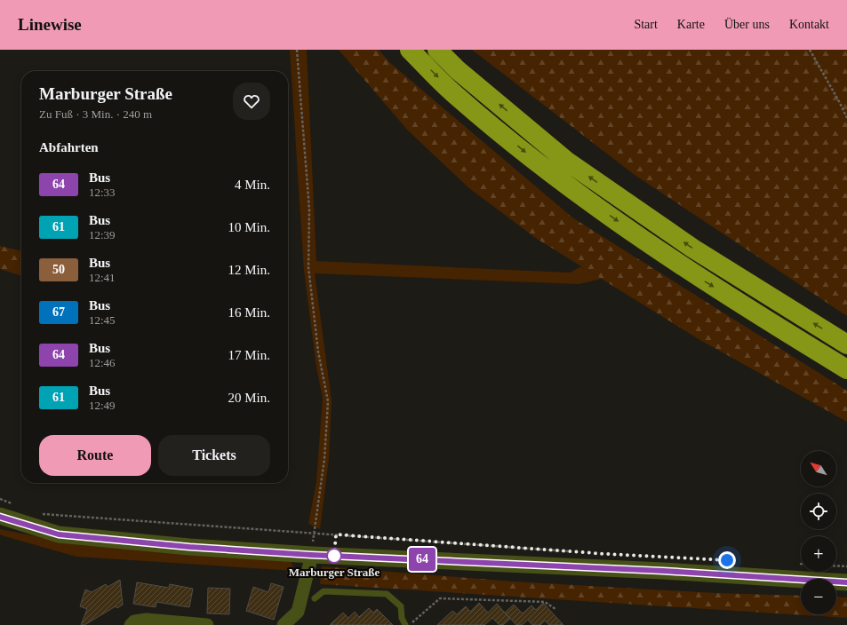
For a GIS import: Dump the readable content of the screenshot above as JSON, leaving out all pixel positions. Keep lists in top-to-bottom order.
{
  "places": ["Marburger Straße"],
  "lines": ["bus line 64"],
  "north": "top left",
  "page": {
    "header": "Linewise",
    "nav": [
      "Start",
      "Karte",
      "Über uns",
      "Kontakt"
    ],
    "on_map": "64",
    "heading": [
      ["Marburger Straße", "Zu Fuß · 3 Min. · 240 m"],
      "Abfahrten"
    ],
    "list": [
      {
        "mark": "64",
        "name": "Bus",
        "note": "12:33",
        "value": "4 Min."
      },
      {
        "mark": "61",
        "name": "Bus",
        "note": "12:39",
        "value": "10 Min."
      },
      {
        "mark": "50",
        "name": "Bus",
        "note": "12:41",
        "value": "12 Min."
      },
      {
        "mark": "67",
        "name": "Bus",
        "note": "12:45",
        "value": "16 Min."
      },
      {
        "mark": "64",
        "name": "Bus",
        "note": "12:46",
        "value": "17 Min."
      },
      {
        "mark": "61",
        "name": "Bus",
        "note": "12:49",
        "value": "20 Min."
      }
    ],
    "buttons": ["Route", "Tickets"],
    "map_buttons": ["+", "−"]
  }
}
